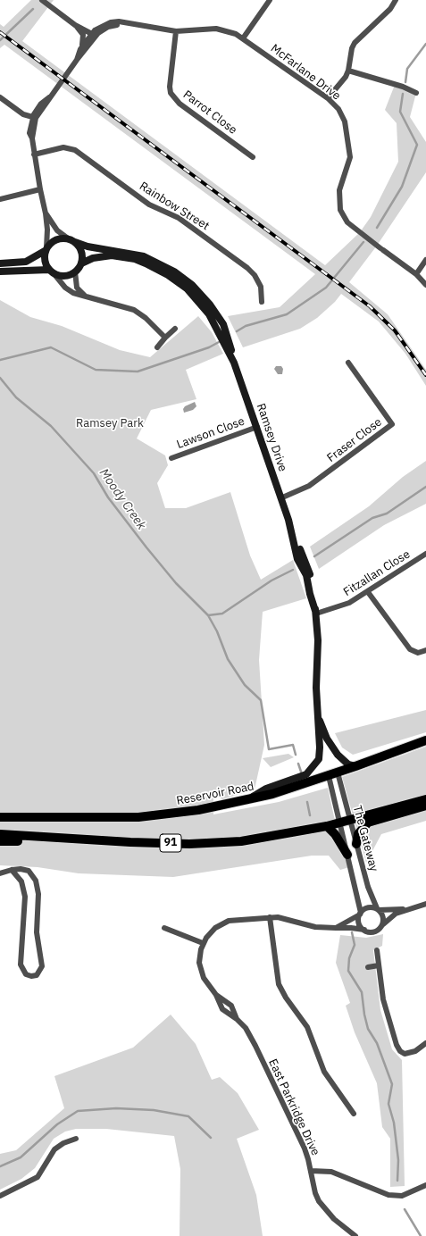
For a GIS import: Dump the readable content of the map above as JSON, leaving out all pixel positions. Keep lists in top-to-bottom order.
{
  "streets": {
    "main road": ["Ramsey Drive", "Reservoir Road", "91"],
    "street": [
      "McFarlane Drive",
      "Parrot Close",
      "Rainbow Street",
      "Lawson Close",
      "Fraser Close",
      "Fitzallan Close",
      "The Gateway",
      "East Parkridge Drive"
    ]
  },
  "crossings": [
    ["McFarlane Drive", "Parrot Close"],
    ["Lawson Close", "Ramsey Drive"],
    ["Ramsey Drive", "Fraser Close"],
    ["Ramsey Drive", "Fitzallan Close"],
    ["Ramsey Drive", "Reservoir Road"],
    ["Reservoir Road", "The Gateway"],
    ["The Gateway", "91"],
    ["The Gateway", "East Parkridge Drive"]
  ],
  "water": ["Moody Creek"],
  "parks": ["Ramsey Park"]
}
